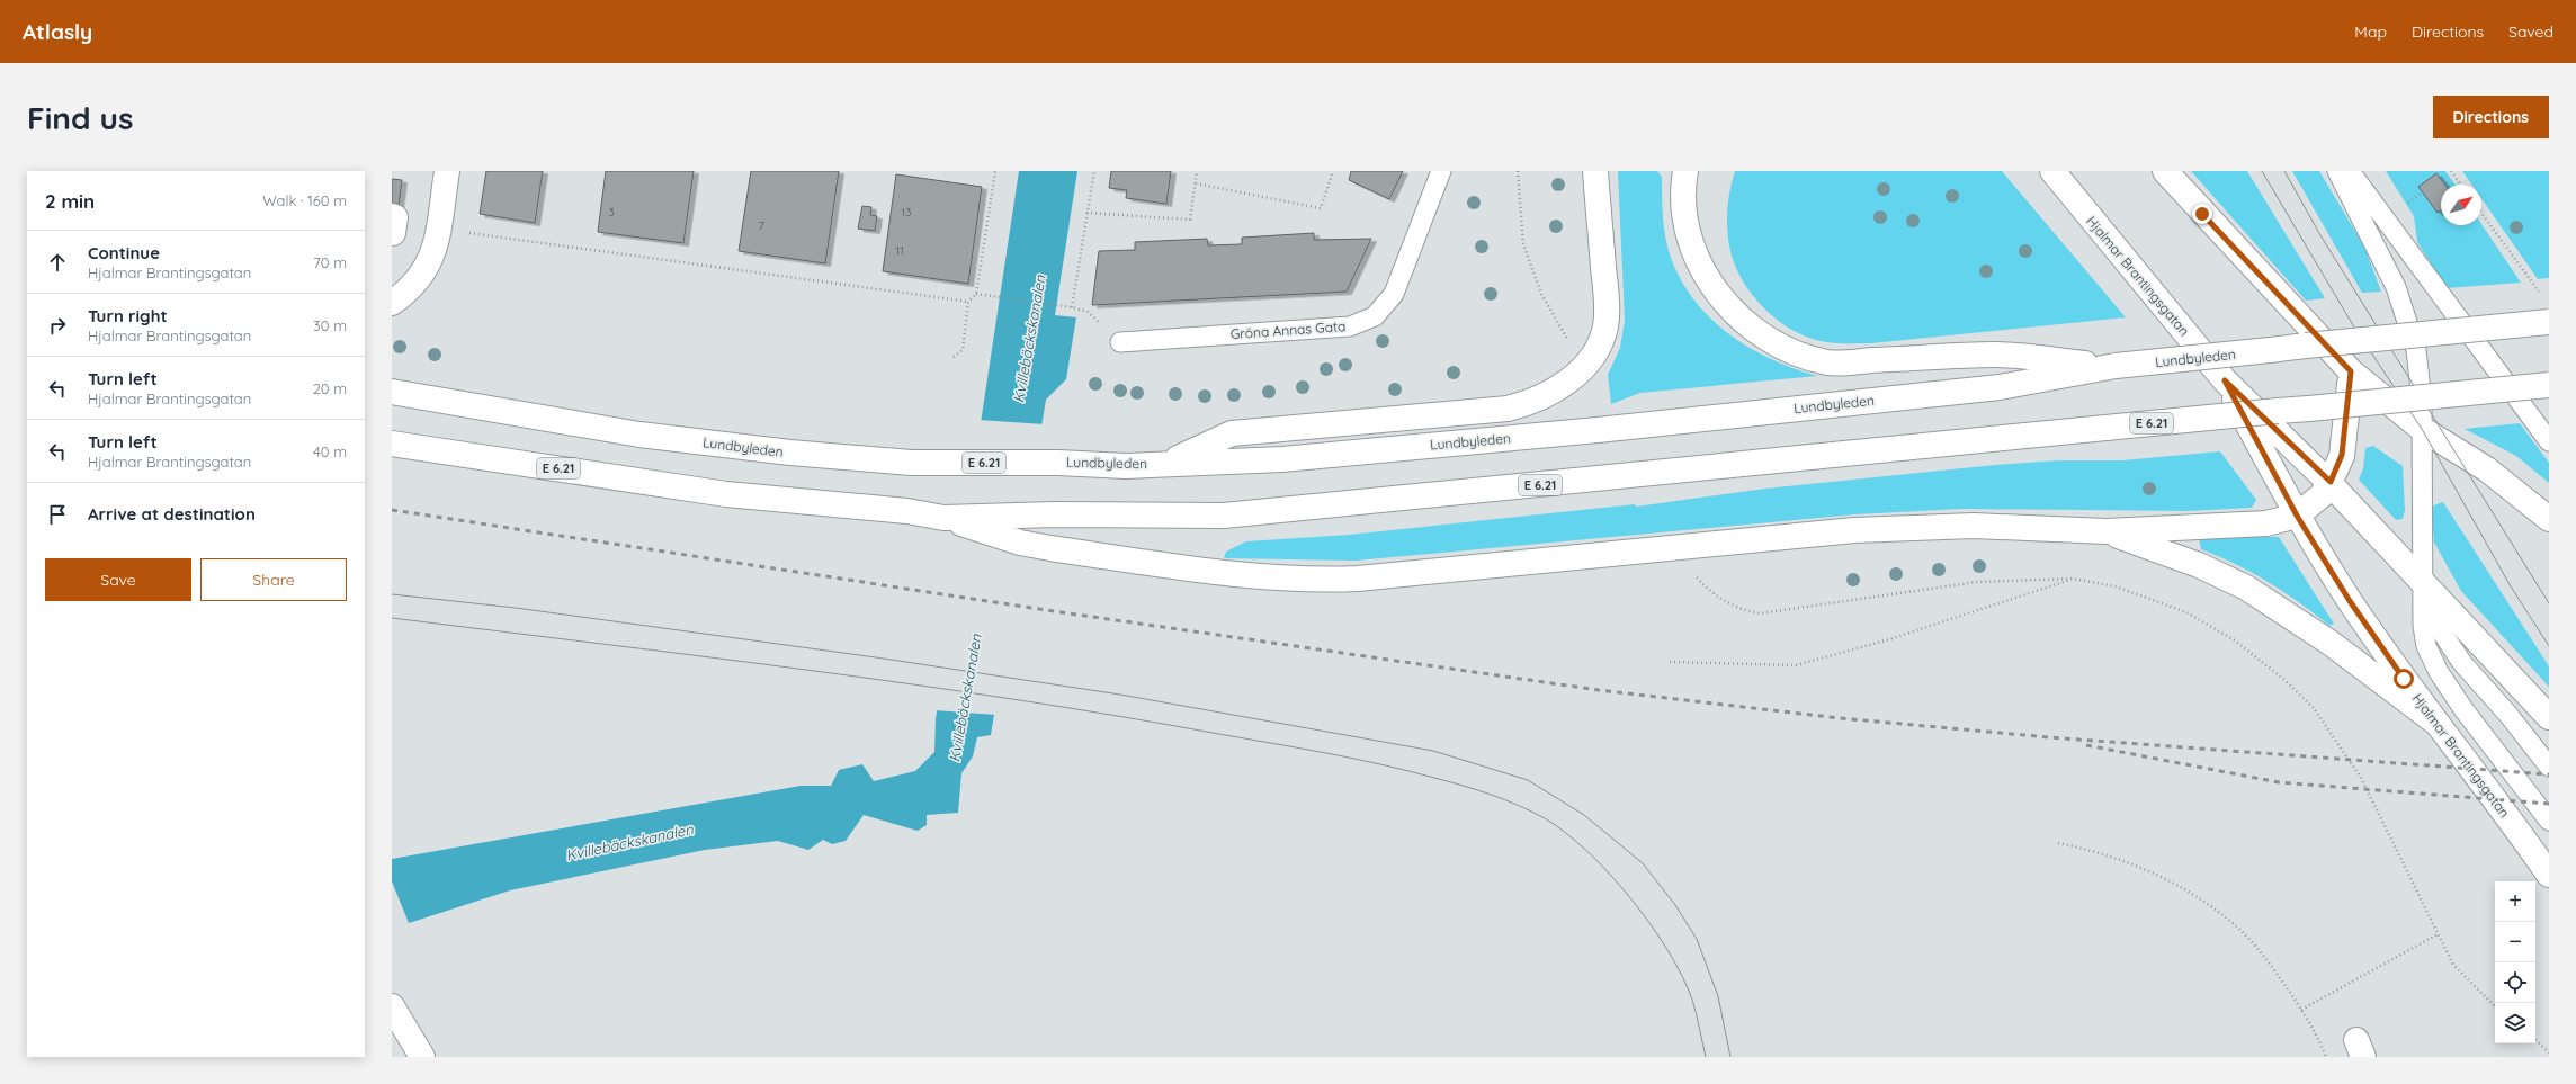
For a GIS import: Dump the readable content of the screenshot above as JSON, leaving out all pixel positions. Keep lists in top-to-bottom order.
{
  "streets": {
    "main road": ["Hjalmar Brantingsgatan", "Lundbyleden", "E 6.21"],
    "lane": ["Gröna Annas Gata"]
  },
  "water": ["Kvillebäckskanalen"],
  "house_numbers": [
    "3",
    "13",
    "7",
    "11"
  ],
  "north": "top right",
  "page": {
    "header": "Atlasly",
    "nav": ["Map", "Directions", "Saved"],
    "buttons": [
      "Directions",
      ["Save", "Share"]
    ],
    "title": "Find us",
    "heading": ["2 min", "Walk · 160 m"],
    "list": [
      ["Continue", "Hjalmar Brantingsgatan", "70 m"],
      ["Turn right", "Hjalmar Brantingsgatan", "30 m"],
      ["Turn left", "Hjalmar Brantingsgatan", "20 m"],
      ["Turn left", "Hjalmar Brantingsgatan", "40 m"],
      "Arrive at destination"
    ],
    "map_buttons": ["+", "−"]
  }
}
